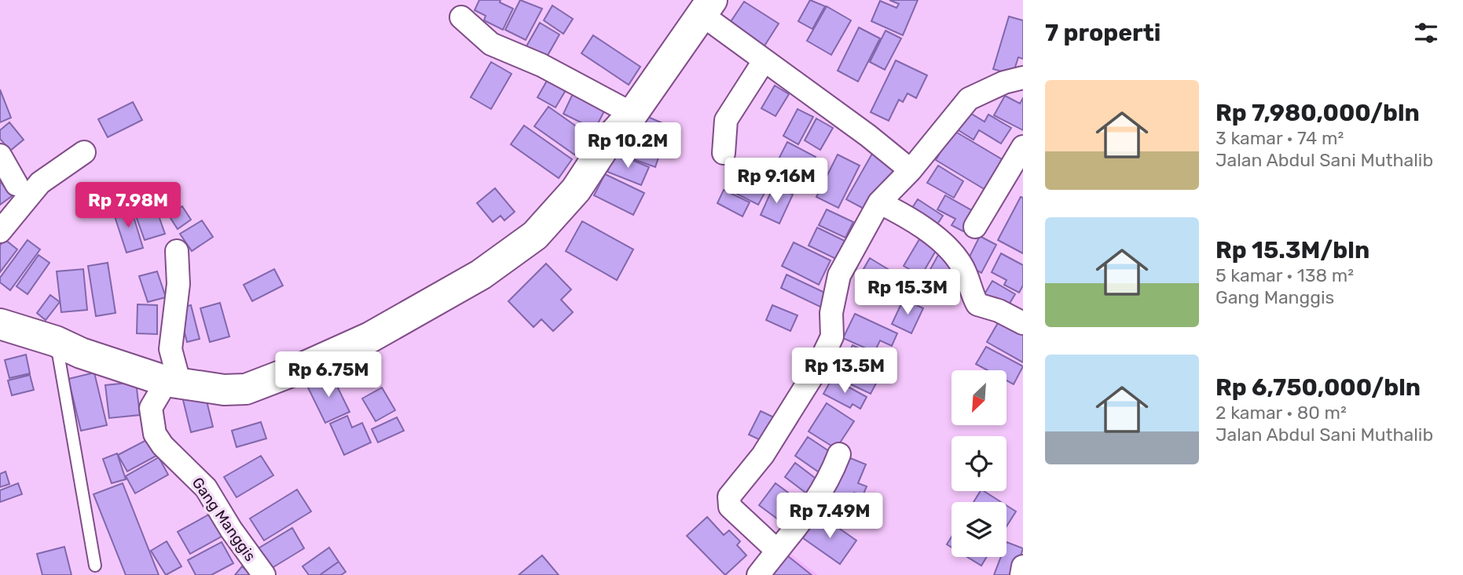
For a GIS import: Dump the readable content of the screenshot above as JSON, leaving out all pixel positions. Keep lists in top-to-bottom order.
{
  "streets": {
    "street": ["Gang Manggis"]
  },
  "north": "bottom left",
  "page": {
    "heading": "7 properti",
    "list": [
      {
        "name": "Rp 7,980,000/bln",
        "note": "3 kamar · 74 m² · Jalan Abdul Sani Muthalib"
      },
      {
        "name": "Rp 15.3M/bln",
        "note": "5 kamar · 138 m² · Gang Manggis"
      },
      {
        "name": "Rp 6,750,000/bln",
        "note": "2 kamar · 80 m² · Jalan Abdul Sani Muthalib"
      }
    ],
    "price": [
      "Rp 10.2M",
      "Rp 9.16M",
      "Rp 7.98M",
      "Rp 15.3M",
      "Rp 13.5M",
      "Rp 6.75M",
      "Rp 7.49M"
    ]
  }
}
